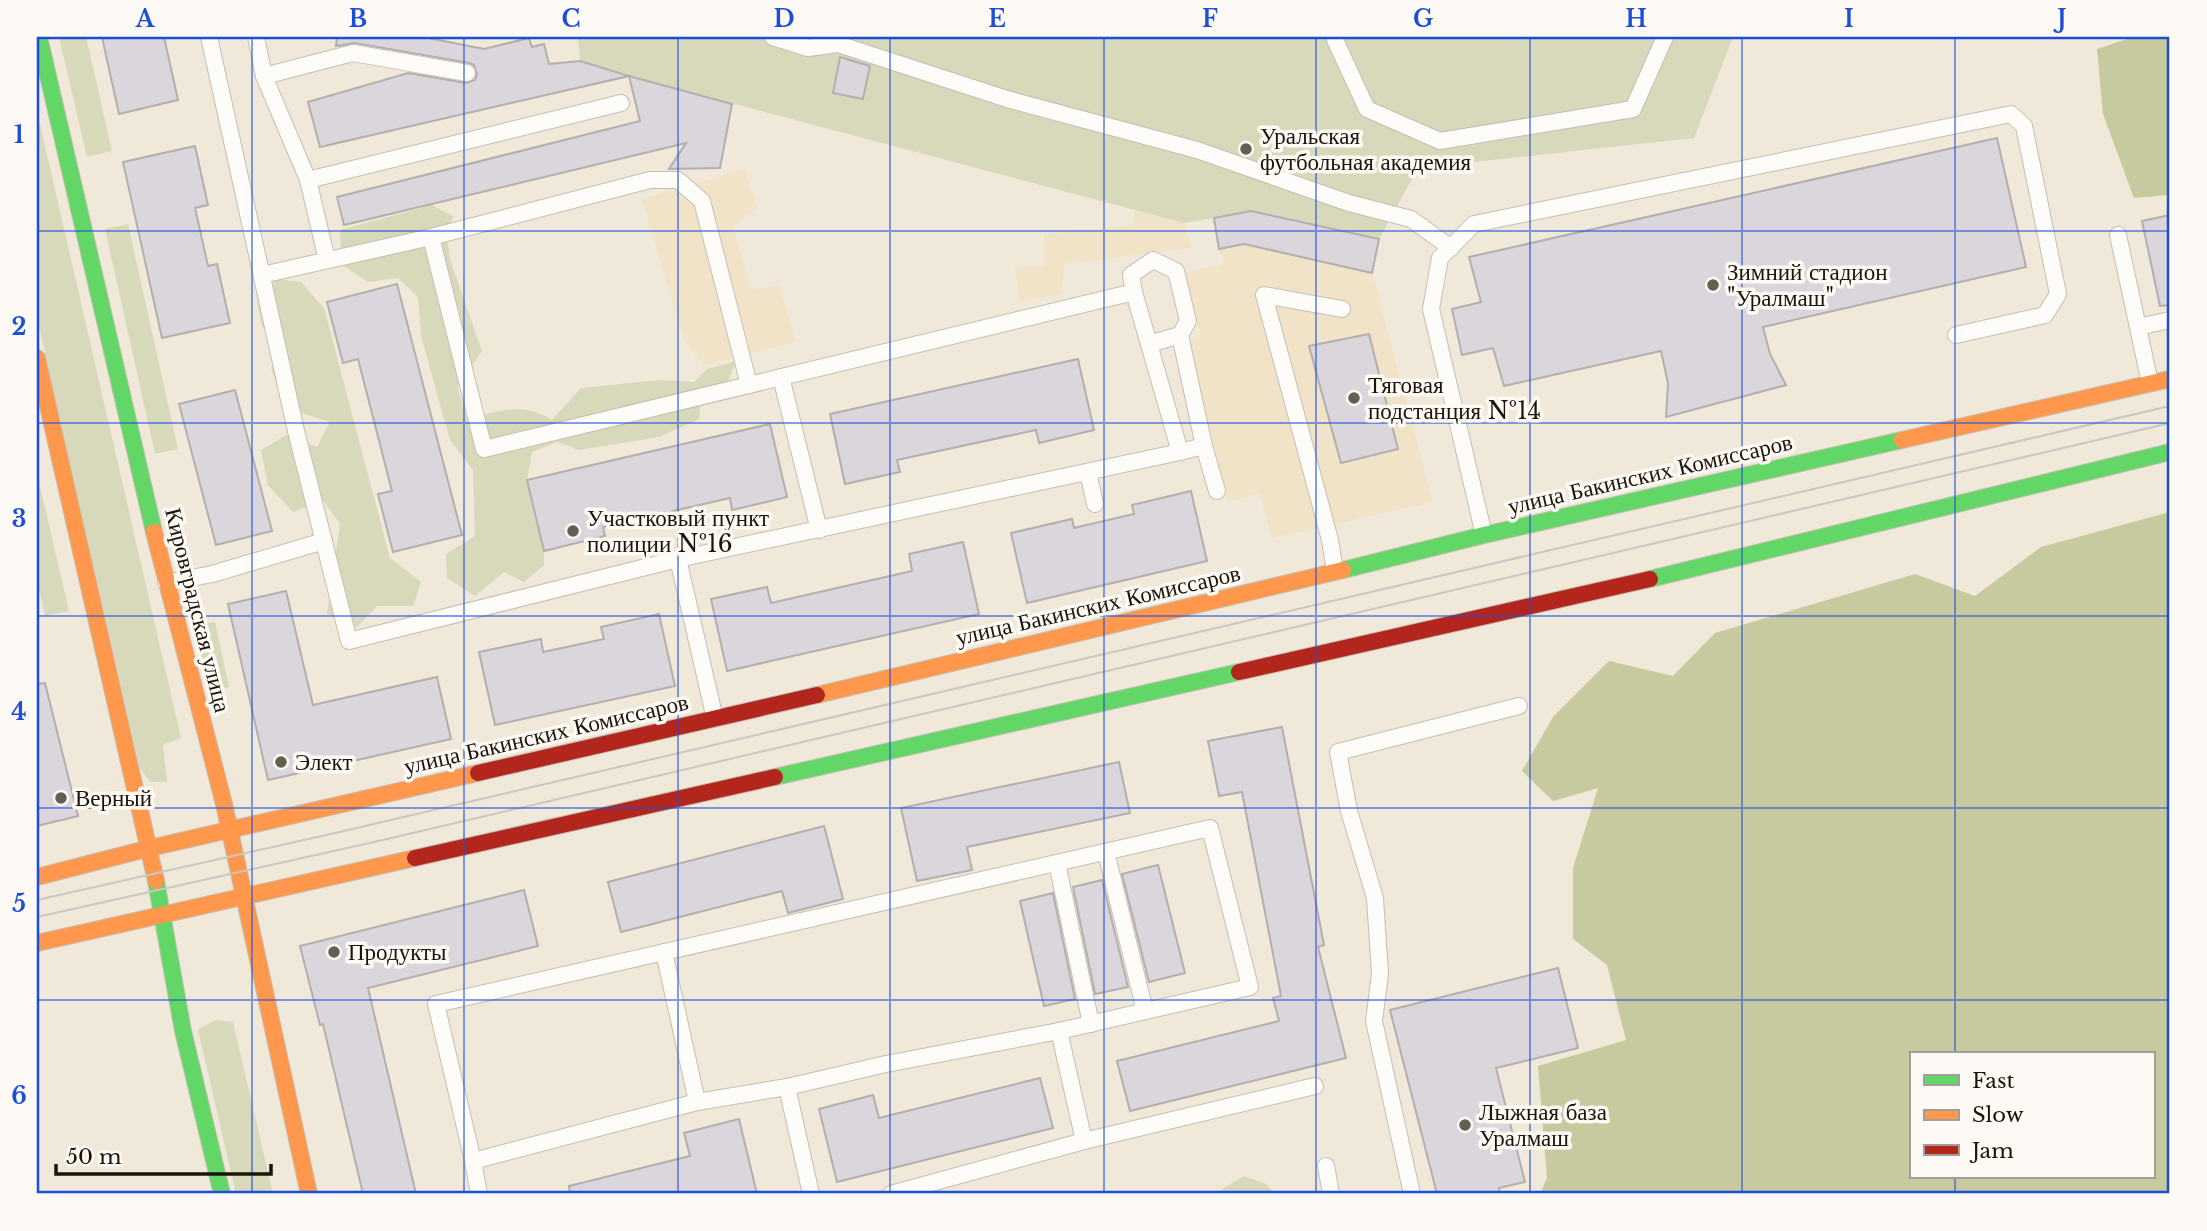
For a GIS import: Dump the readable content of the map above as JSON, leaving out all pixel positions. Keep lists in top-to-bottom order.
{
  "streets": {
    "main road": ["улица Бакинских Комиссаров", "Кировградская улица"]
  },
  "crossings": [
    ["улица Бакинских Комиссаров", "Кировградская улица"]
  ],
  "places": [
    "Уральская футбольная академия",
    "Зимний стадион \"Уралмаш\"",
    "Тяговая подстанция №14",
    "Участковый пункт полиции №16",
    "Элект",
    "Верный",
    "Продукты",
    "Лыжная база Уралмаш"
  ],
  "legend": ["Fast", "Slow", "Jam"],
  "scale_bar": "50 m",
  "grid": {
    "columns": [
      "A",
      "B",
      "C",
      "D",
      "E",
      "F",
      "G",
      "H",
      "I",
      "J"
    ],
    "rows": [
      "1",
      "2",
      "3",
      "4",
      "5",
      "6"
    ]
  }
}
